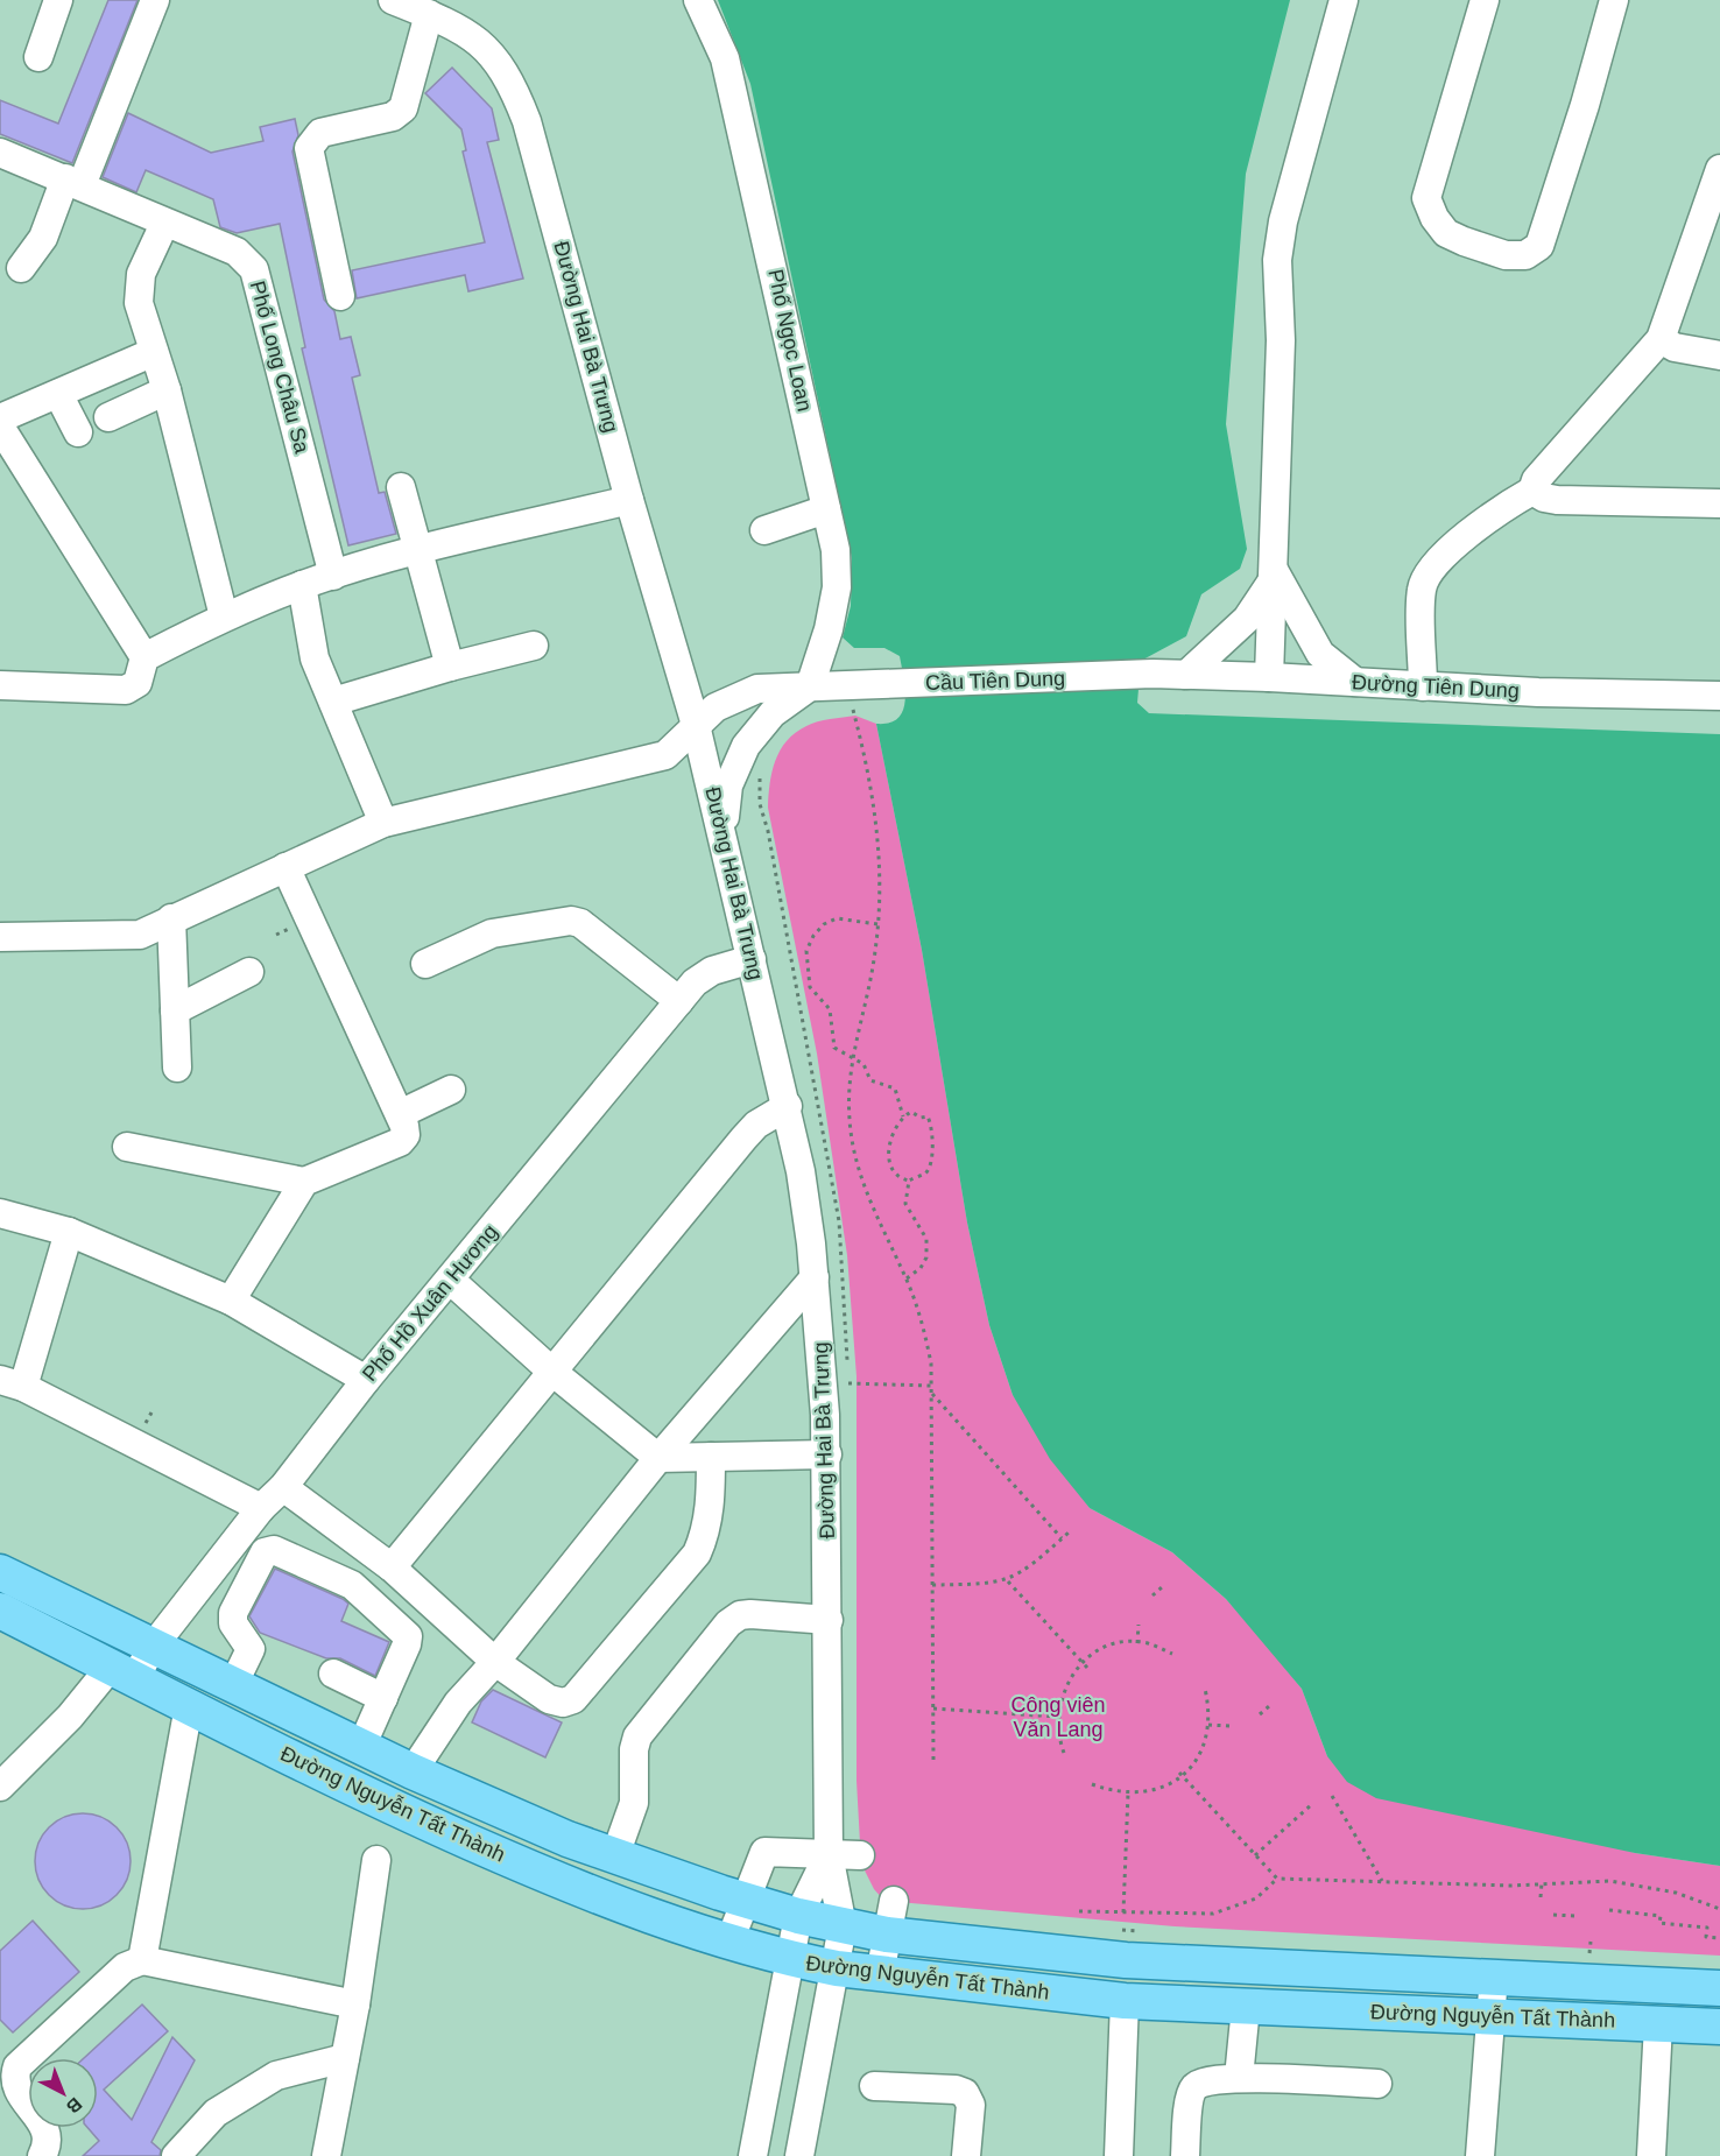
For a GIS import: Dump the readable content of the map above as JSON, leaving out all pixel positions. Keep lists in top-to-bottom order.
{
  "streets": {
    "main road": ["Đường Nguyễn Tất Thành"],
    "street": [
      "Đường Hai Bà Trưng",
      "Phố Ngọc Loan",
      "Phố Long Châu Sa",
      "Cầu Tiên Dung",
      "Đường Tiên Dung",
      "Phố Hồ Xuân Hương"
    ]
  },
  "crossings": [
    ["Đường Hai Bà Trưng", "Phố Hồ Xuân Hương"],
    ["Đường Hai Bà Trưng", "Đường Nguyễn Tất Thành"],
    ["Cầu Tiên Dung", "Đường Tiên Dung"],
    ["Phố Hồ Xuân Hương", "Đường Nguyễn Tất Thành"]
  ],
  "parks": ["Công viên Văn Lang"],
  "north": "bottom right"
}
